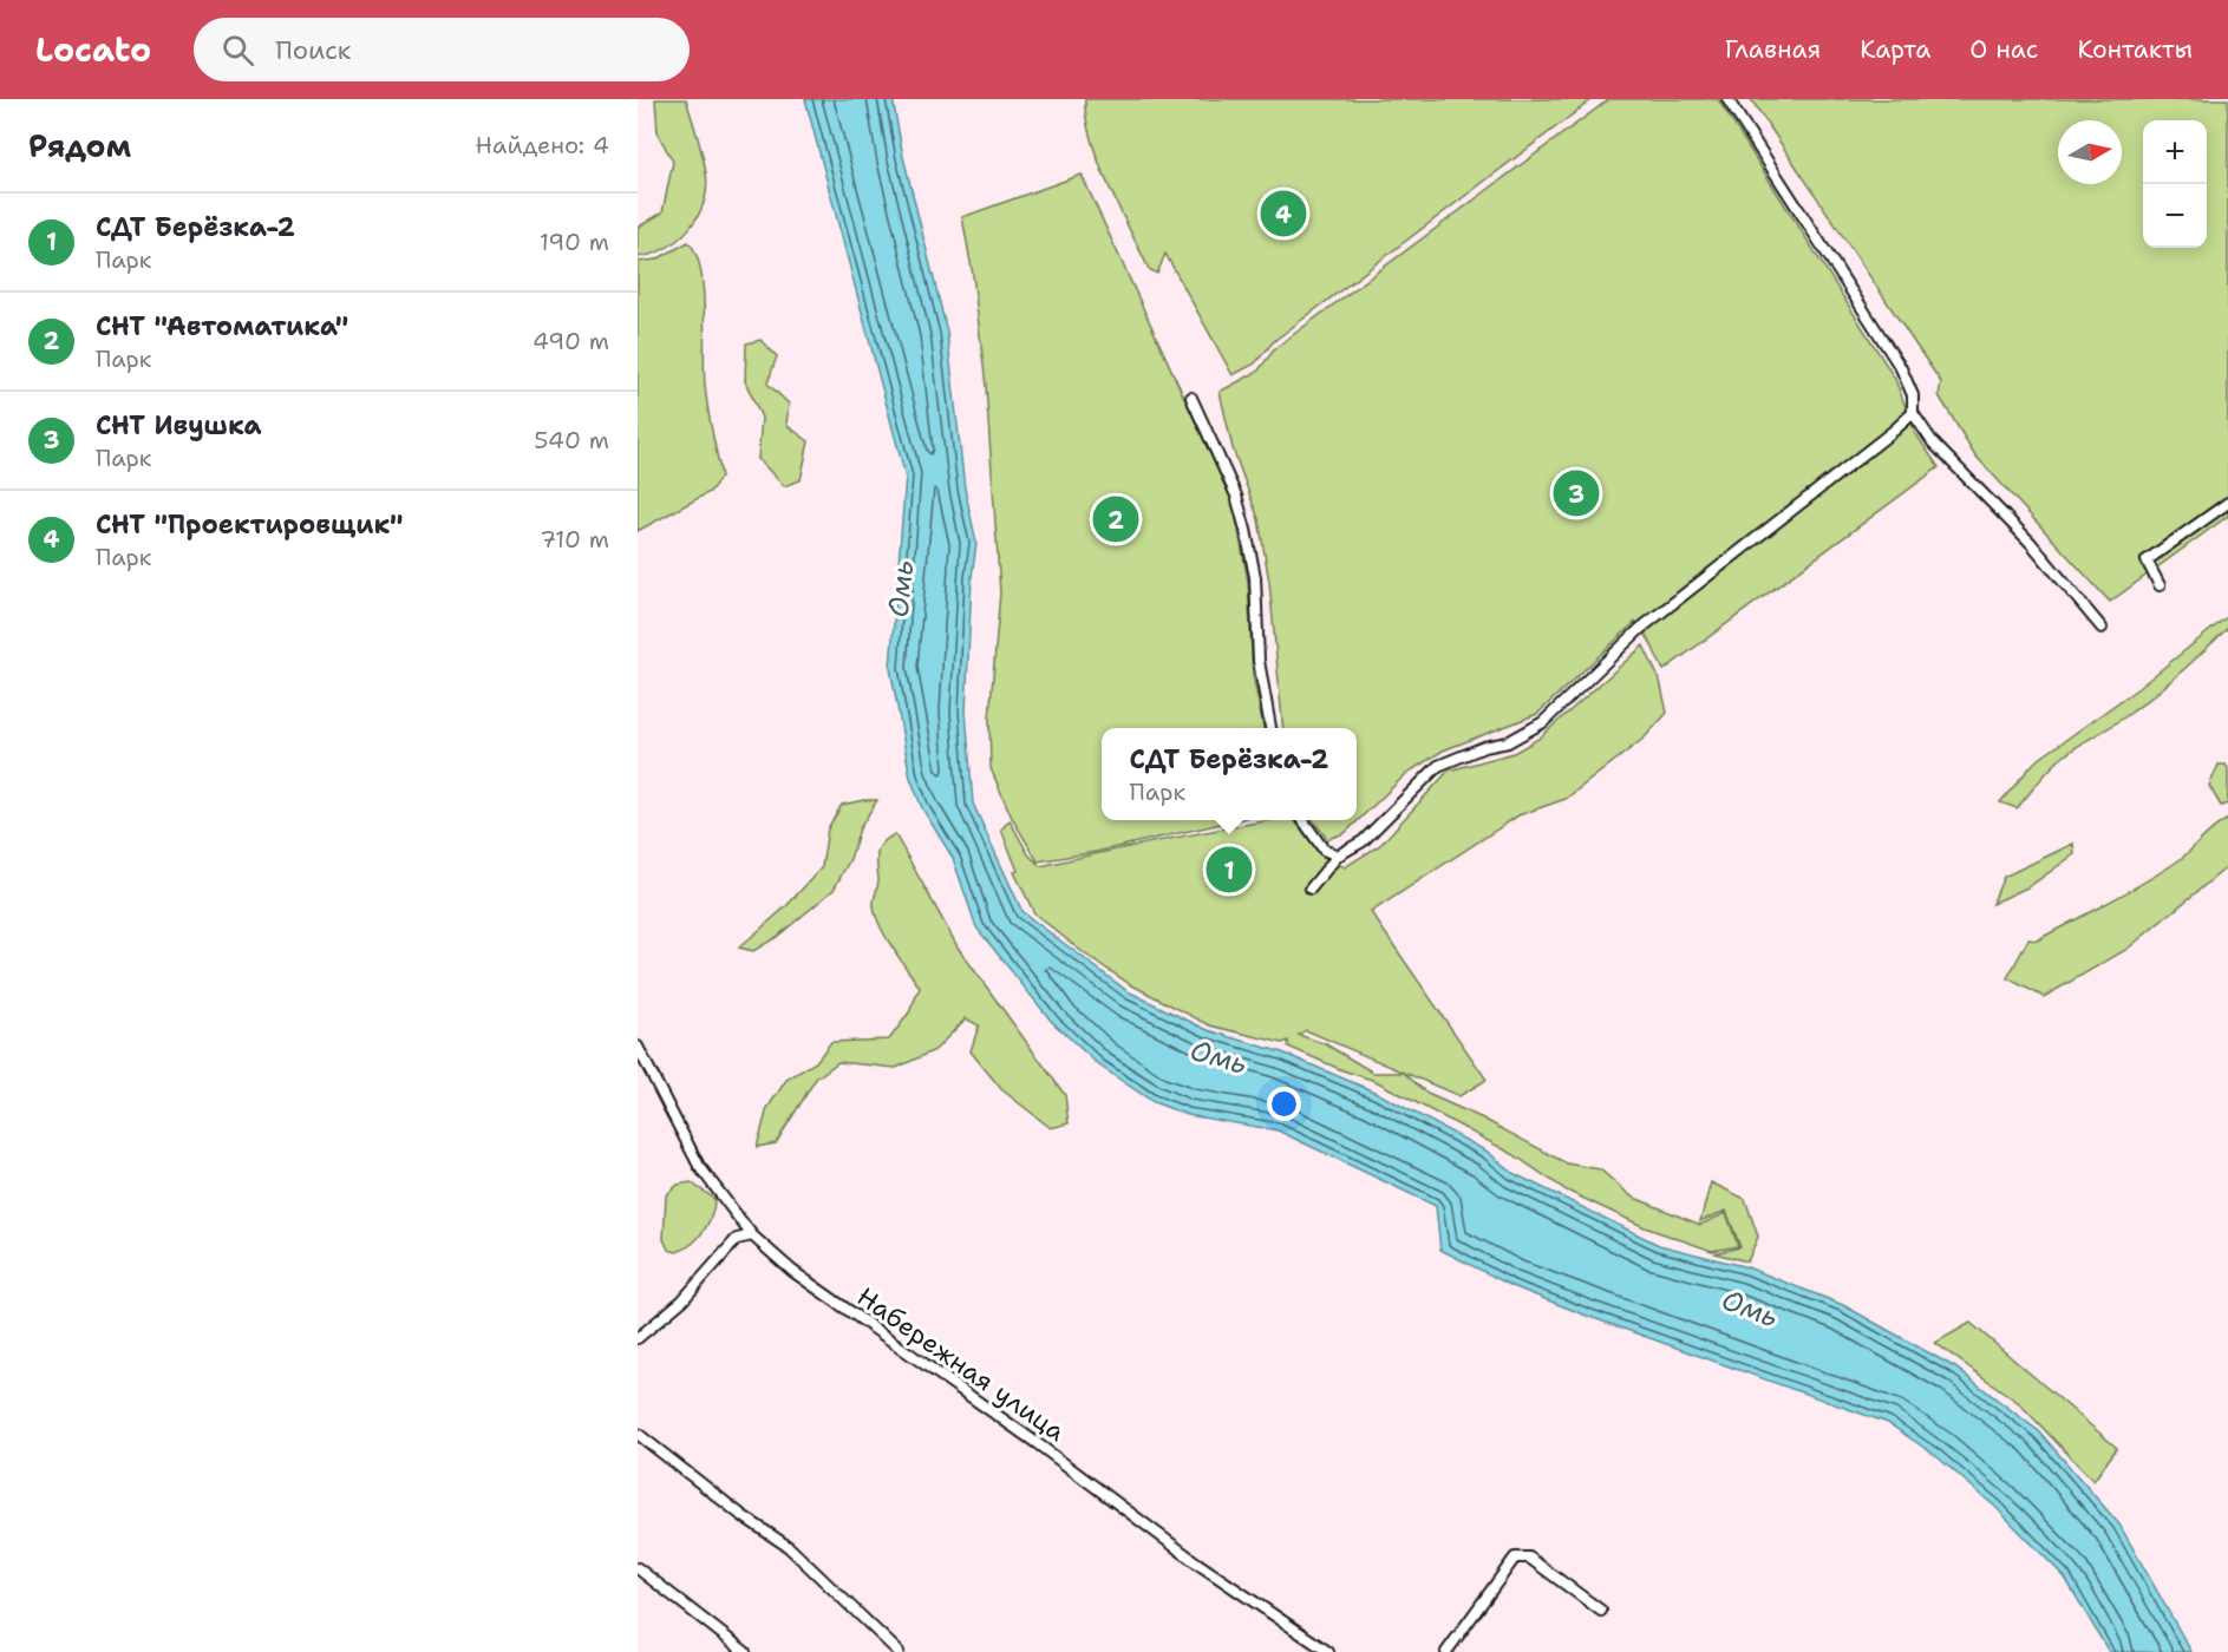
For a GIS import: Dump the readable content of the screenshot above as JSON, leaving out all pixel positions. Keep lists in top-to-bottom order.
{
  "streets": {
    "street": ["Набережная улица"]
  },
  "water": ["Омь"],
  "north": "right",
  "page": {
    "header": "Locato",
    "search": "Поиск",
    "nav": [
      "Главная",
      "Карта",
      "О нас",
      "Контакты"
    ],
    "heading": ["Рядом", "Найдено: 4"],
    "map_buttons": ["+", "−"],
    "pins": [
      "4",
      "3",
      "2",
      "1"
    ],
    "list": [
      {
        "mark": "1",
        "name": "СДТ Берёзка-2",
        "note": "Парк",
        "value": "190 m"
      },
      {
        "mark": "2",
        "name": "СНТ \"Автоматика\"",
        "note": "Парк",
        "value": "490 m"
      },
      {
        "mark": "3",
        "name": "СНТ Ивушка",
        "note": "Парк",
        "value": "540 m"
      },
      {
        "mark": "4",
        "name": "СНТ \"Проектировщик\"",
        "note": "Парк",
        "value": "710 m"
      }
    ],
    "popup": ["СДТ Берёзка-2", "Парк"]
  }
}
